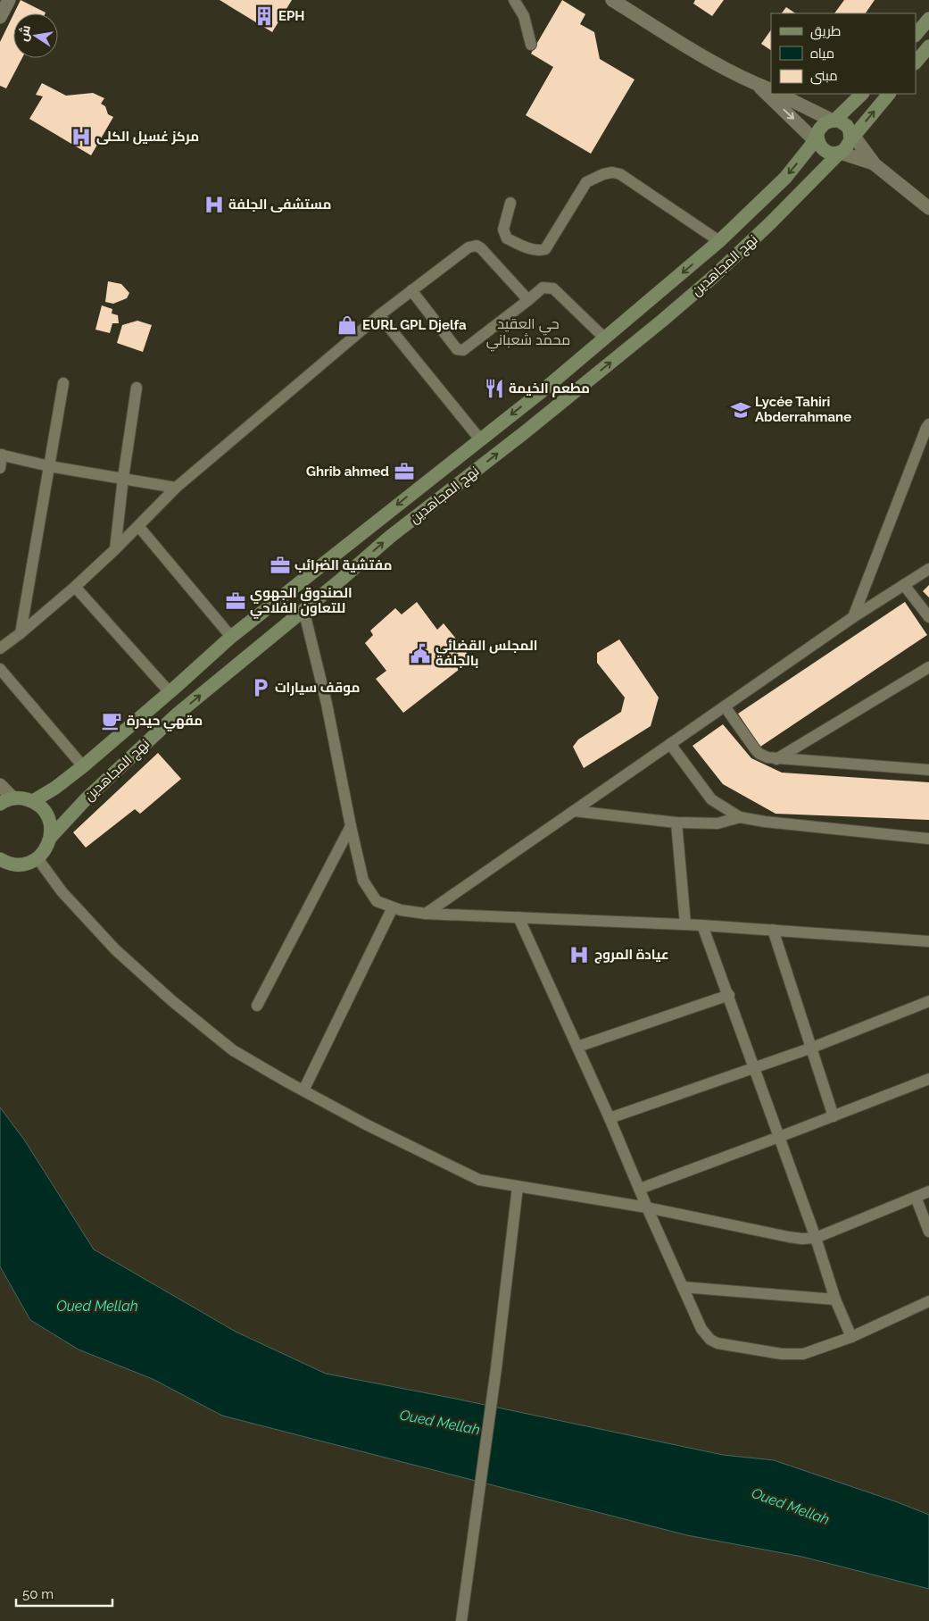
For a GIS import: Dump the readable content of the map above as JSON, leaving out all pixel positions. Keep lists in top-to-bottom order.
{
  "streets": {
    "main road": ["نهج المجاهدين"]
  },
  "districts": ["حي العقيد محمد شعباني"],
  "water": ["Oued Mellah"],
  "places": {
    "building": ["EPH"],
    "hospital": ["مركز غسيل الكلى", "مستشفى الجلفة", "عيادة المروج"],
    "shop": ["EURL GPL Djelfa"],
    "restaurant": ["مطعم الخيمة"],
    "school or university": ["Lycée Tahiri Abderrahmane"],
    "office": ["Ghrib ahmed", "مفتشية الضرائب", "الصندوق الجهوي للتعاون الفلاحي"],
    "public building": ["المجلس القضائي بالجلفة"],
    "parking": ["موقف سيارات"],
    "cafe": ["مقهي حيدرة"]
  },
  "legend": ["طريق", "مياه", "مبنى"],
  "scale_bar": "50 m",
  "north": "left"
}
